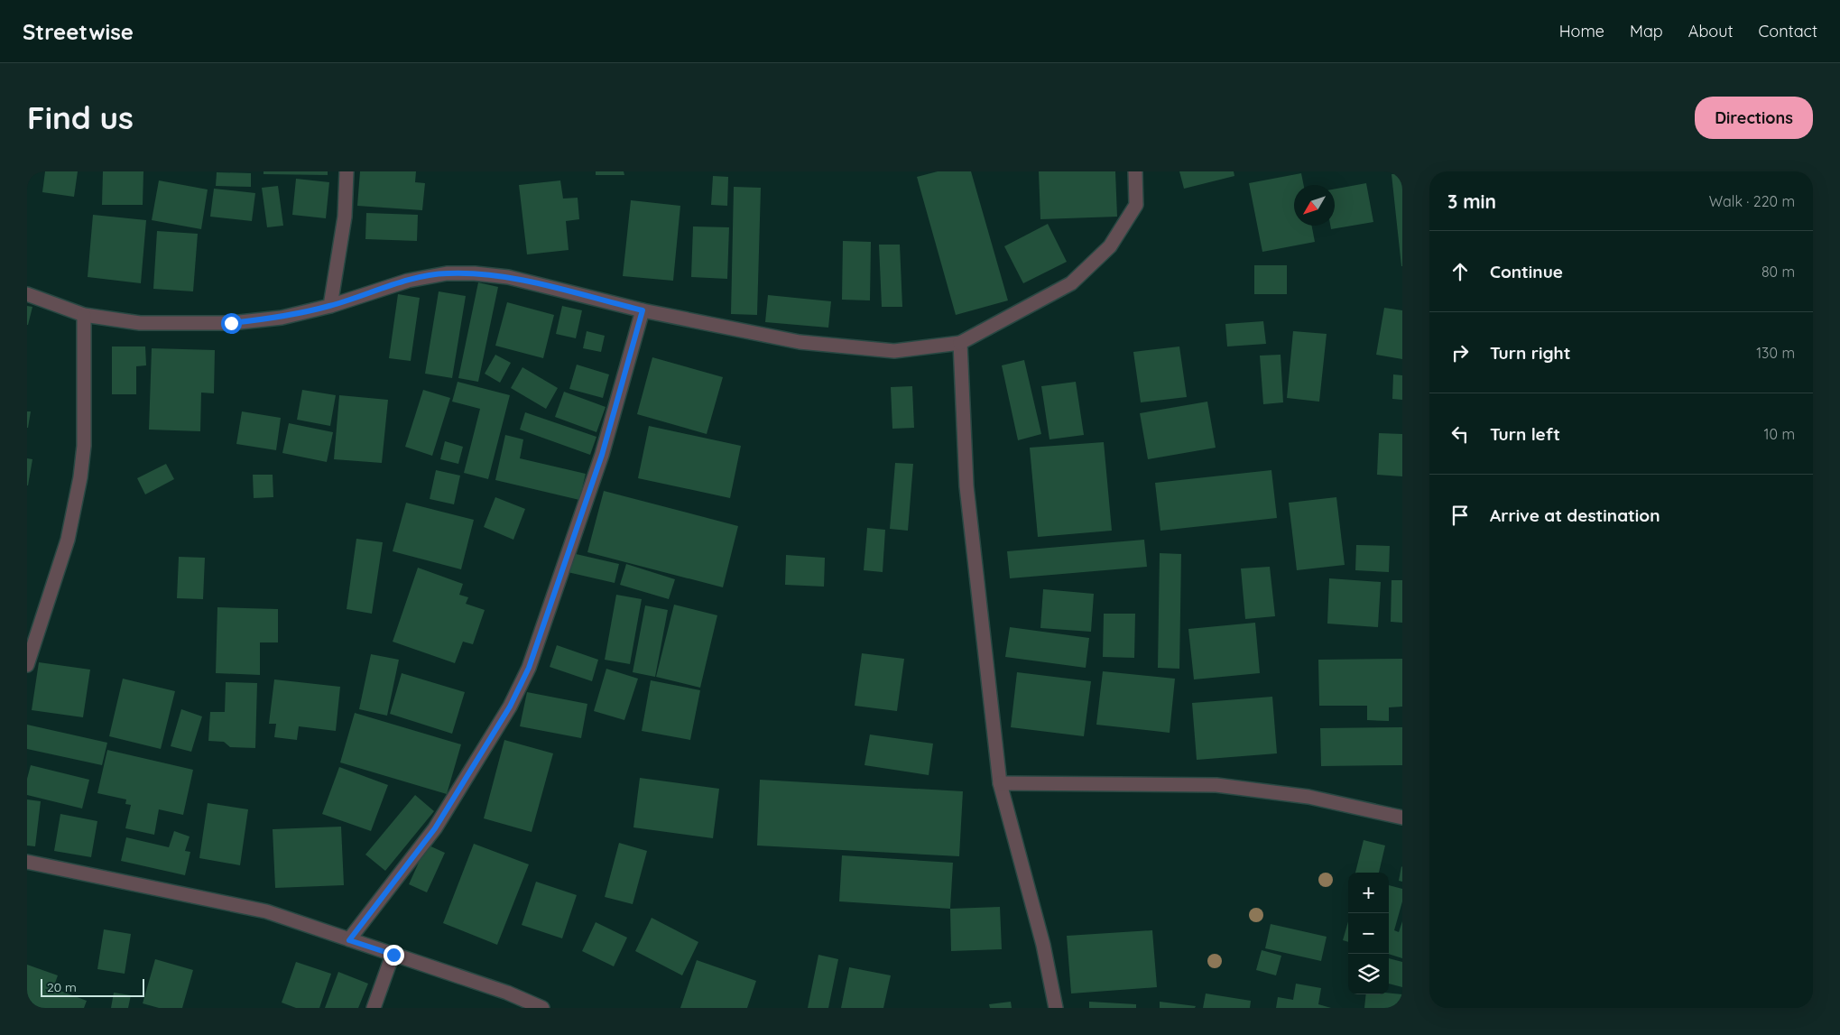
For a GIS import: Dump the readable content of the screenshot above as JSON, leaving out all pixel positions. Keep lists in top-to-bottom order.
{
  "scale_bar": "20 m",
  "north": "bottom left",
  "page": {
    "header": "Streetwise",
    "nav": [
      "Home",
      "Map",
      "About",
      "Contact"
    ],
    "buttons": "Directions",
    "title": "Find us",
    "heading": ["3 min", "Walk · 220 m"],
    "list": [
      ["Continue", "80 m"],
      ["Turn right", "130 m"],
      ["Turn left", "10 m"],
      "Arrive at destination"
    ],
    "map_buttons": ["+", "−"],
    "scale": "20 m"
  }
}
